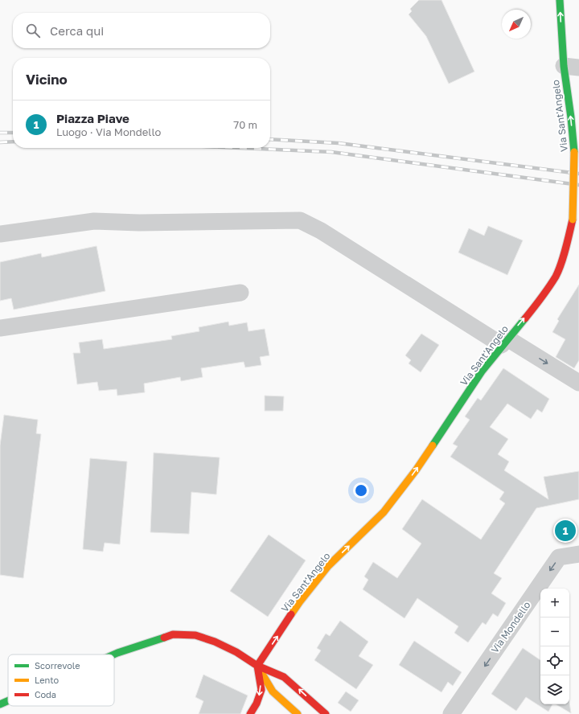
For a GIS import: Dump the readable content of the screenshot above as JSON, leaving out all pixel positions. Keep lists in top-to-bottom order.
{
  "streets": {
    "street": ["Via Sant'Angelo", "Via Mondello"]
  },
  "one_way": ["Via Sant'Angelo", "Via Mondello"],
  "legend": ["Scorrevole", "Lento", "Coda"],
  "north": "bottom left",
  "page": {
    "search": "Cerca qui",
    "heading": "Vicino",
    "list": [
      {
        "mark": "1",
        "name": "Piazza Piave",
        "note": "Luogo · Via Mondello",
        "value": "70 m"
      }
    ],
    "pins": "1",
    "map_buttons": ["+", "−"]
  }
}
